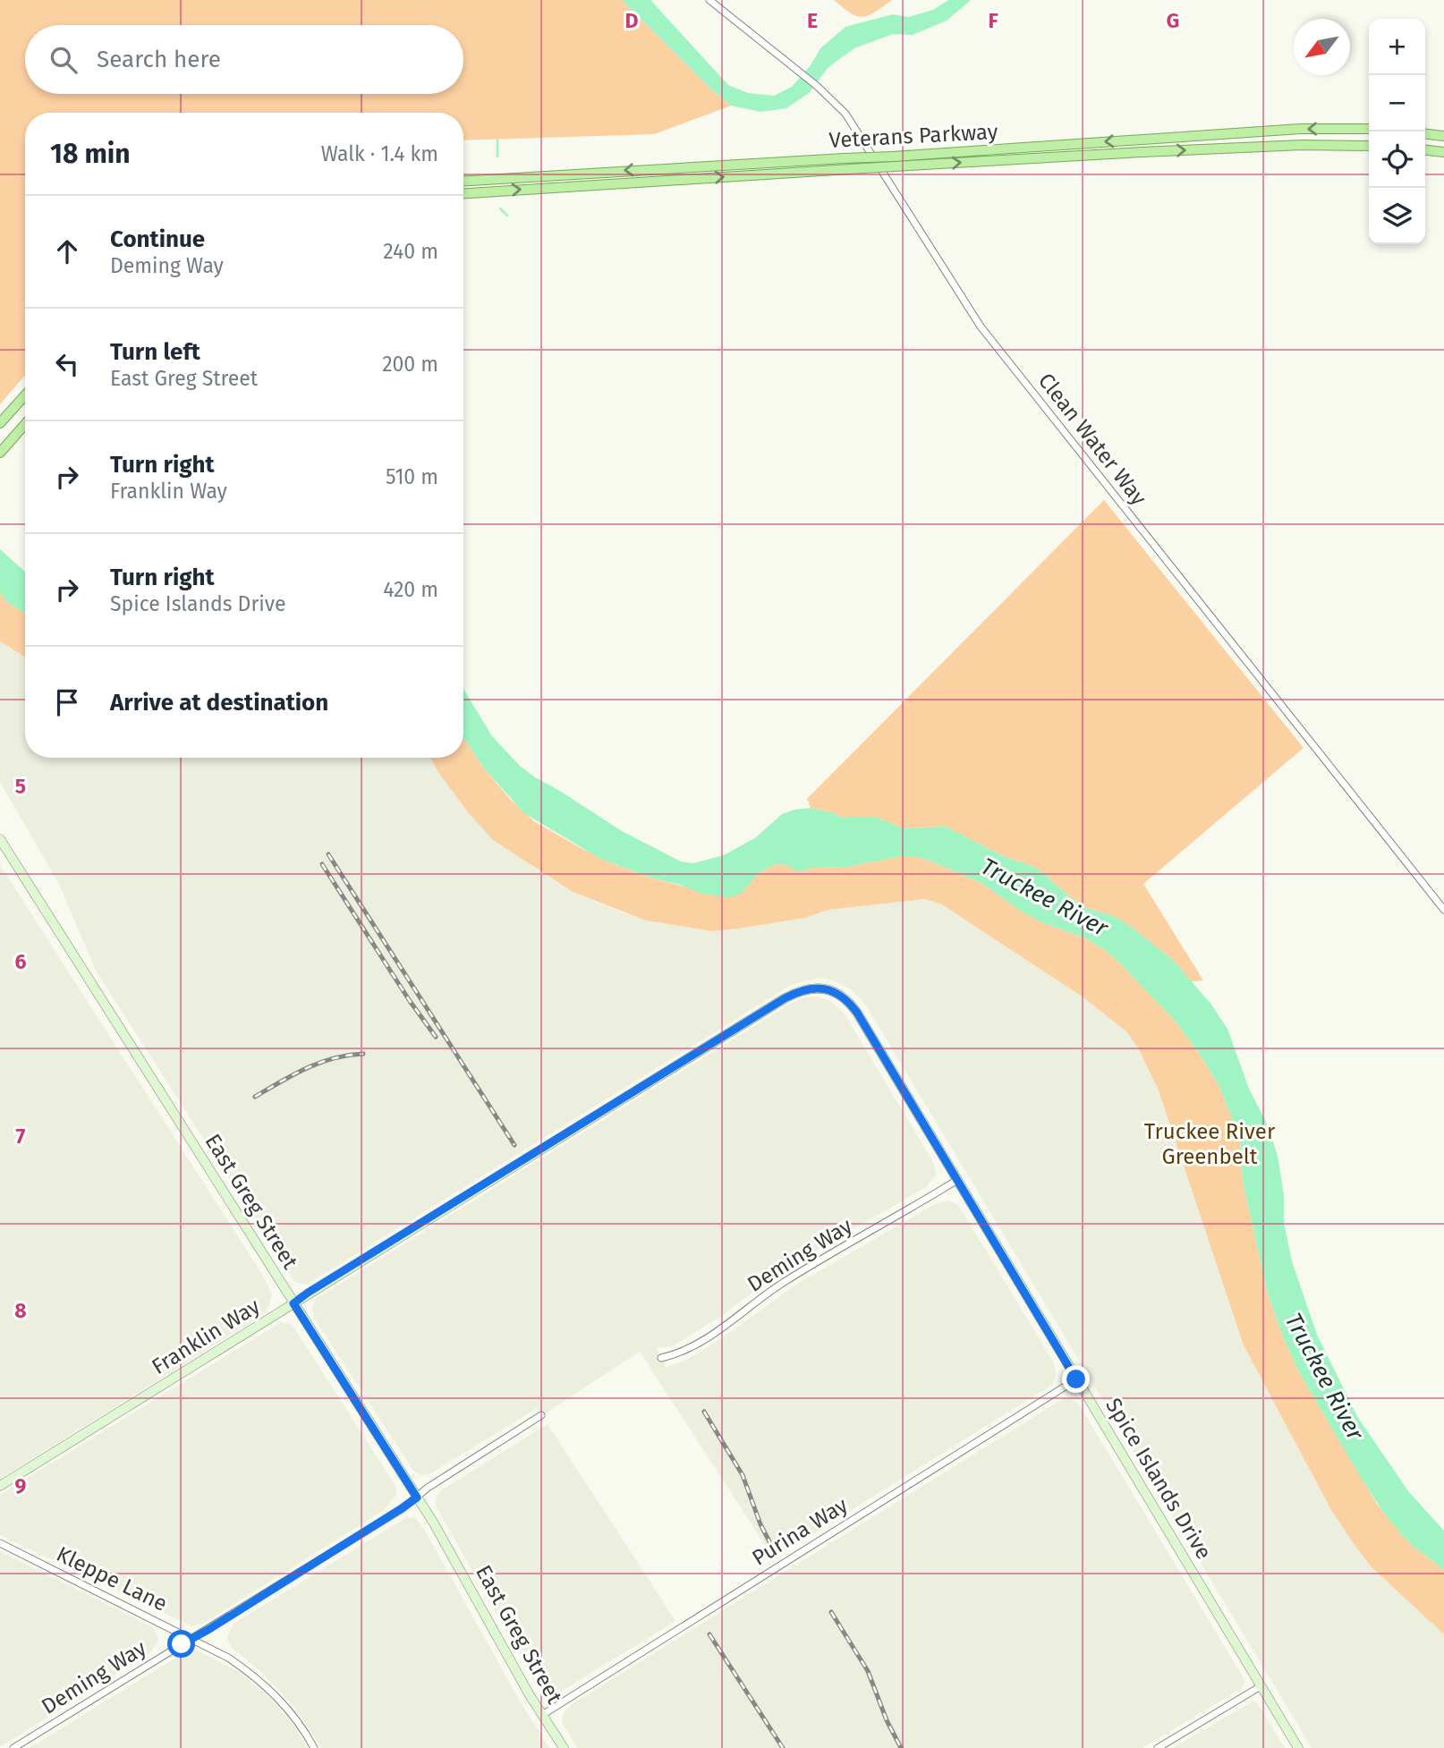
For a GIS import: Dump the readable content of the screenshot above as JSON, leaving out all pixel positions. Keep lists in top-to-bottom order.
{
  "streets": {
    "main road": ["Veterans Parkway"],
    "street": [
      "Clean Water Way",
      "East Greg Street",
      "Deming Way",
      "Franklin Way",
      "Spice Islands Drive",
      "Purina Way",
      "Kleppe Lane"
    ]
  },
  "crossings": [
    ["East Greg Street", "Deming Way"],
    ["East Greg Street", "Franklin Way"],
    ["East Greg Street", "Purina Way"],
    ["Deming Way", "Spice Islands Drive"],
    ["Deming Way", "Kleppe Lane"],
    ["Franklin Way", "Spice Islands Drive"],
    ["Spice Islands Drive", "Purina Way"]
  ],
  "water": ["Truckee River"],
  "parks": ["Truckee River Greenbelt"],
  "north": "bottom left",
  "page": {
    "map_buttons": ["+", "−"],
    "search": "Search here",
    "heading": ["18 min", "Walk · 1.4 km"],
    "list": [
      ["Continue", "Deming Way", "240 m"],
      ["Turn left", "East Greg Street", "200 m"],
      ["Turn right", "Franklin Way", "510 m"],
      ["Turn right", "Spice Islands Drive", "420 m"],
      "Arrive at destination"
    ]
  },
  "grid": {
    "columns": [
      "D",
      "E",
      "F",
      "G"
    ],
    "rows": [
      "5",
      "6",
      "7",
      "8",
      "9"
    ]
  }
}
